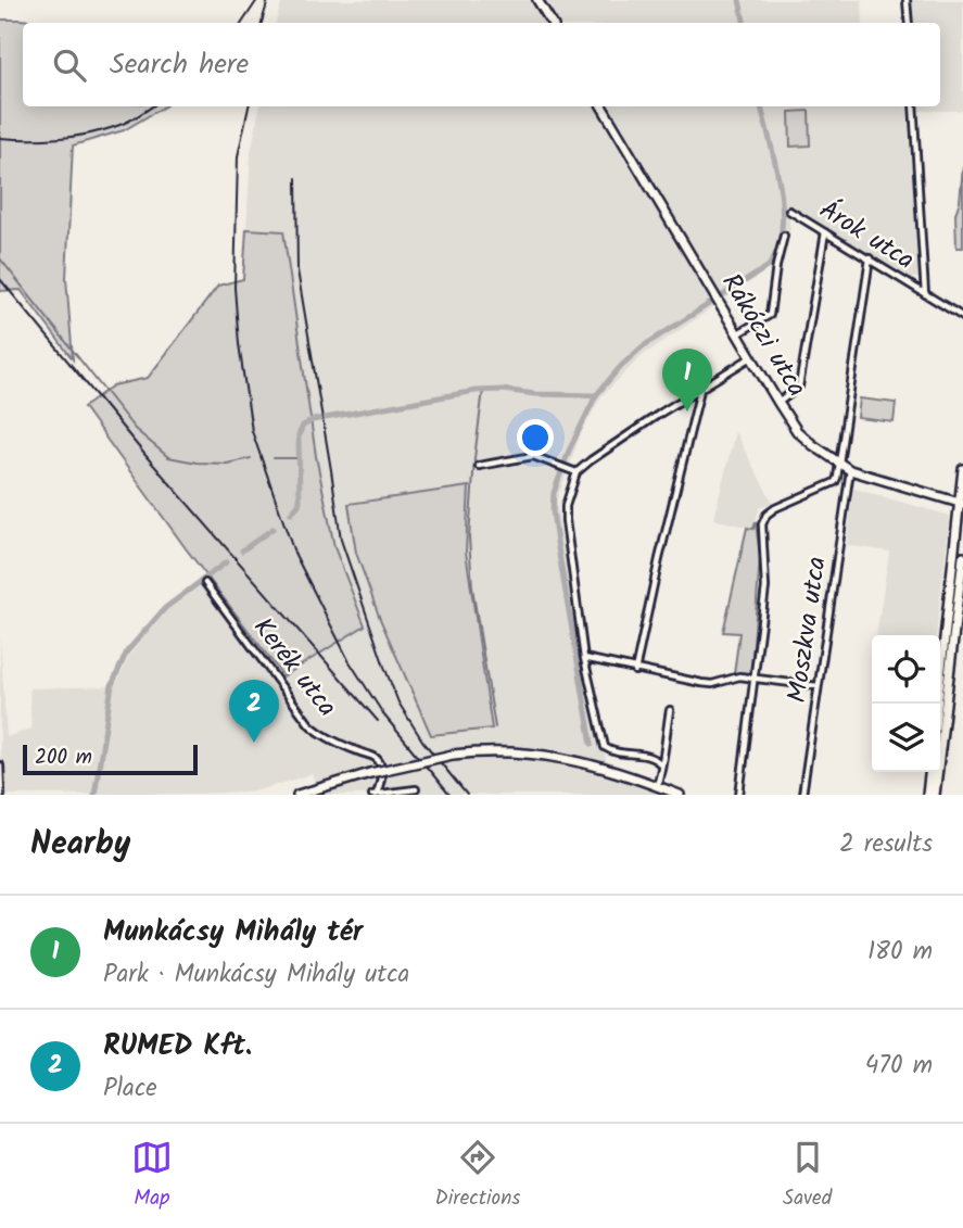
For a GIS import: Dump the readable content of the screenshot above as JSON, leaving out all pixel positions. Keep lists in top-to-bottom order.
{
  "streets": {
    "main road": ["Rákóczi utca"],
    "street": ["Árok utca", "Moszkva utca", "Kerék utca"]
  },
  "crossings": [
    ["Rákóczi utca", "Moszkva utca"]
  ],
  "scale_bar": "200 m",
  "page": {
    "search": "Search here",
    "pins": ["1", "2"],
    "scale": "200 m",
    "heading": ["Nearby", "2 results"],
    "list": [
      {
        "mark": "1",
        "name": "Munkácsy Mihály tér",
        "note": "Park · Munkácsy Mihály utca",
        "value": "180 m"
      },
      {
        "mark": "2",
        "name": "RUMED Kft.",
        "note": "Place",
        "value": "470 m"
      }
    ],
    "nav": ["Map", "Directions", "Saved"]
  }
}
